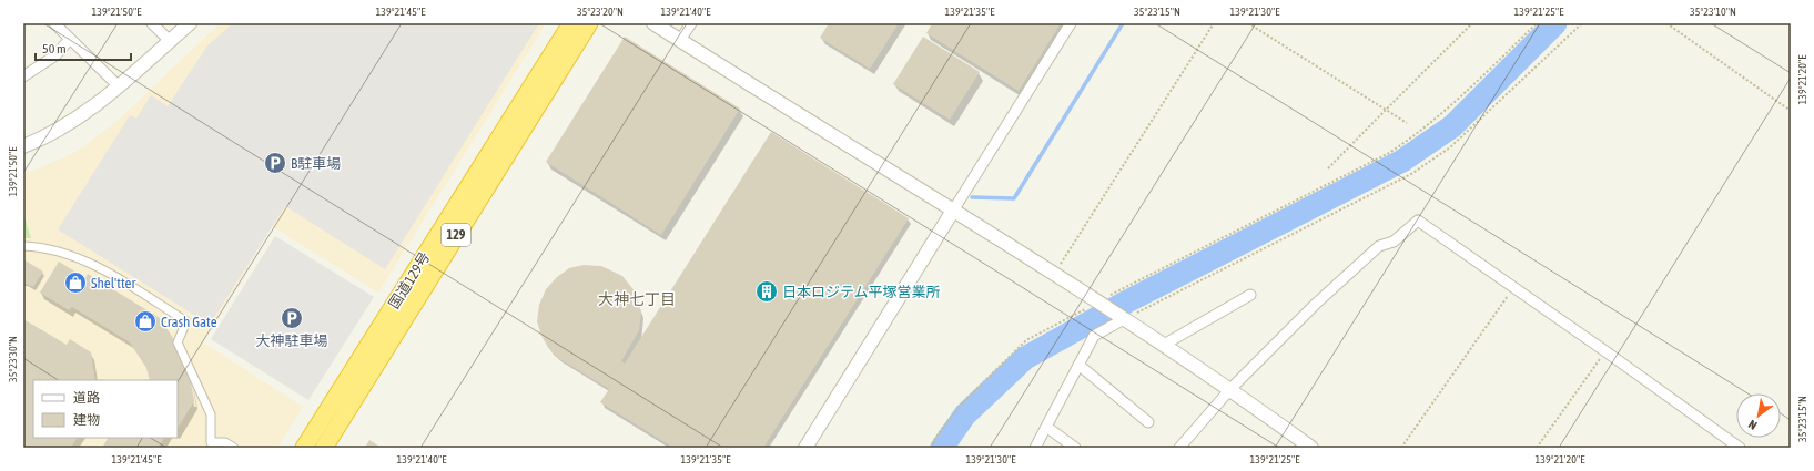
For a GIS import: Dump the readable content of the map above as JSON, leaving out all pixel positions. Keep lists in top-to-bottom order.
{
  "streets": {
    "highway": ["129", "国道129号"]
  },
  "districts": ["大神七丁目"],
  "places": {
    "parking": ["B駐車場", "大神駐車場"],
    "shop": ["Shel'tter", "Crash Gate"],
    "building": ["日本ロジテム平塚営業所"]
  },
  "legend": ["道路", "建物"],
  "scale_bar": "50 m",
  "north": "bottom left",
  "coordinates": [
    "139°21'50\"E",
    "139°21'45\"E",
    "35°23'20\"N",
    "139°21'40\"E",
    "139°21'35\"E",
    "35°23'15\"N",
    "139°21'30\"E",
    "139°21'25\"E",
    "35°23'10\"N",
    "139°21'20\"E",
    "35°23'30\"N"
  ]
}
